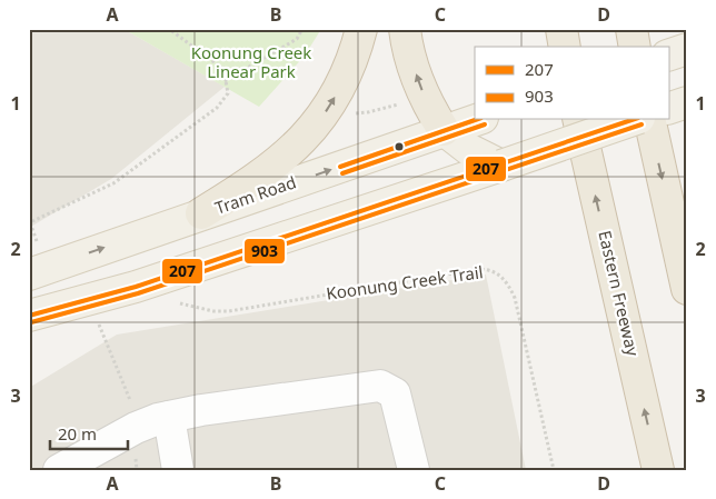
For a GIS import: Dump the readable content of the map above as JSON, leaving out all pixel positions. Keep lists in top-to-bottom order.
{
  "streets": {
    "highway": ["Eastern Freeway"],
    "main road": ["Tram Road"],
    "path": ["Koonung Creek Trail"]
  },
  "parks": ["Koonung Creek Linear Park"],
  "lines": ["transit line 207", "transit line 903"],
  "legend": ["207", "903"],
  "scale_bar": "20 m",
  "grid": {
    "columns": [
      "A",
      "B",
      "C",
      "D"
    ],
    "rows": ["1", "2", "3"]
  }
}
